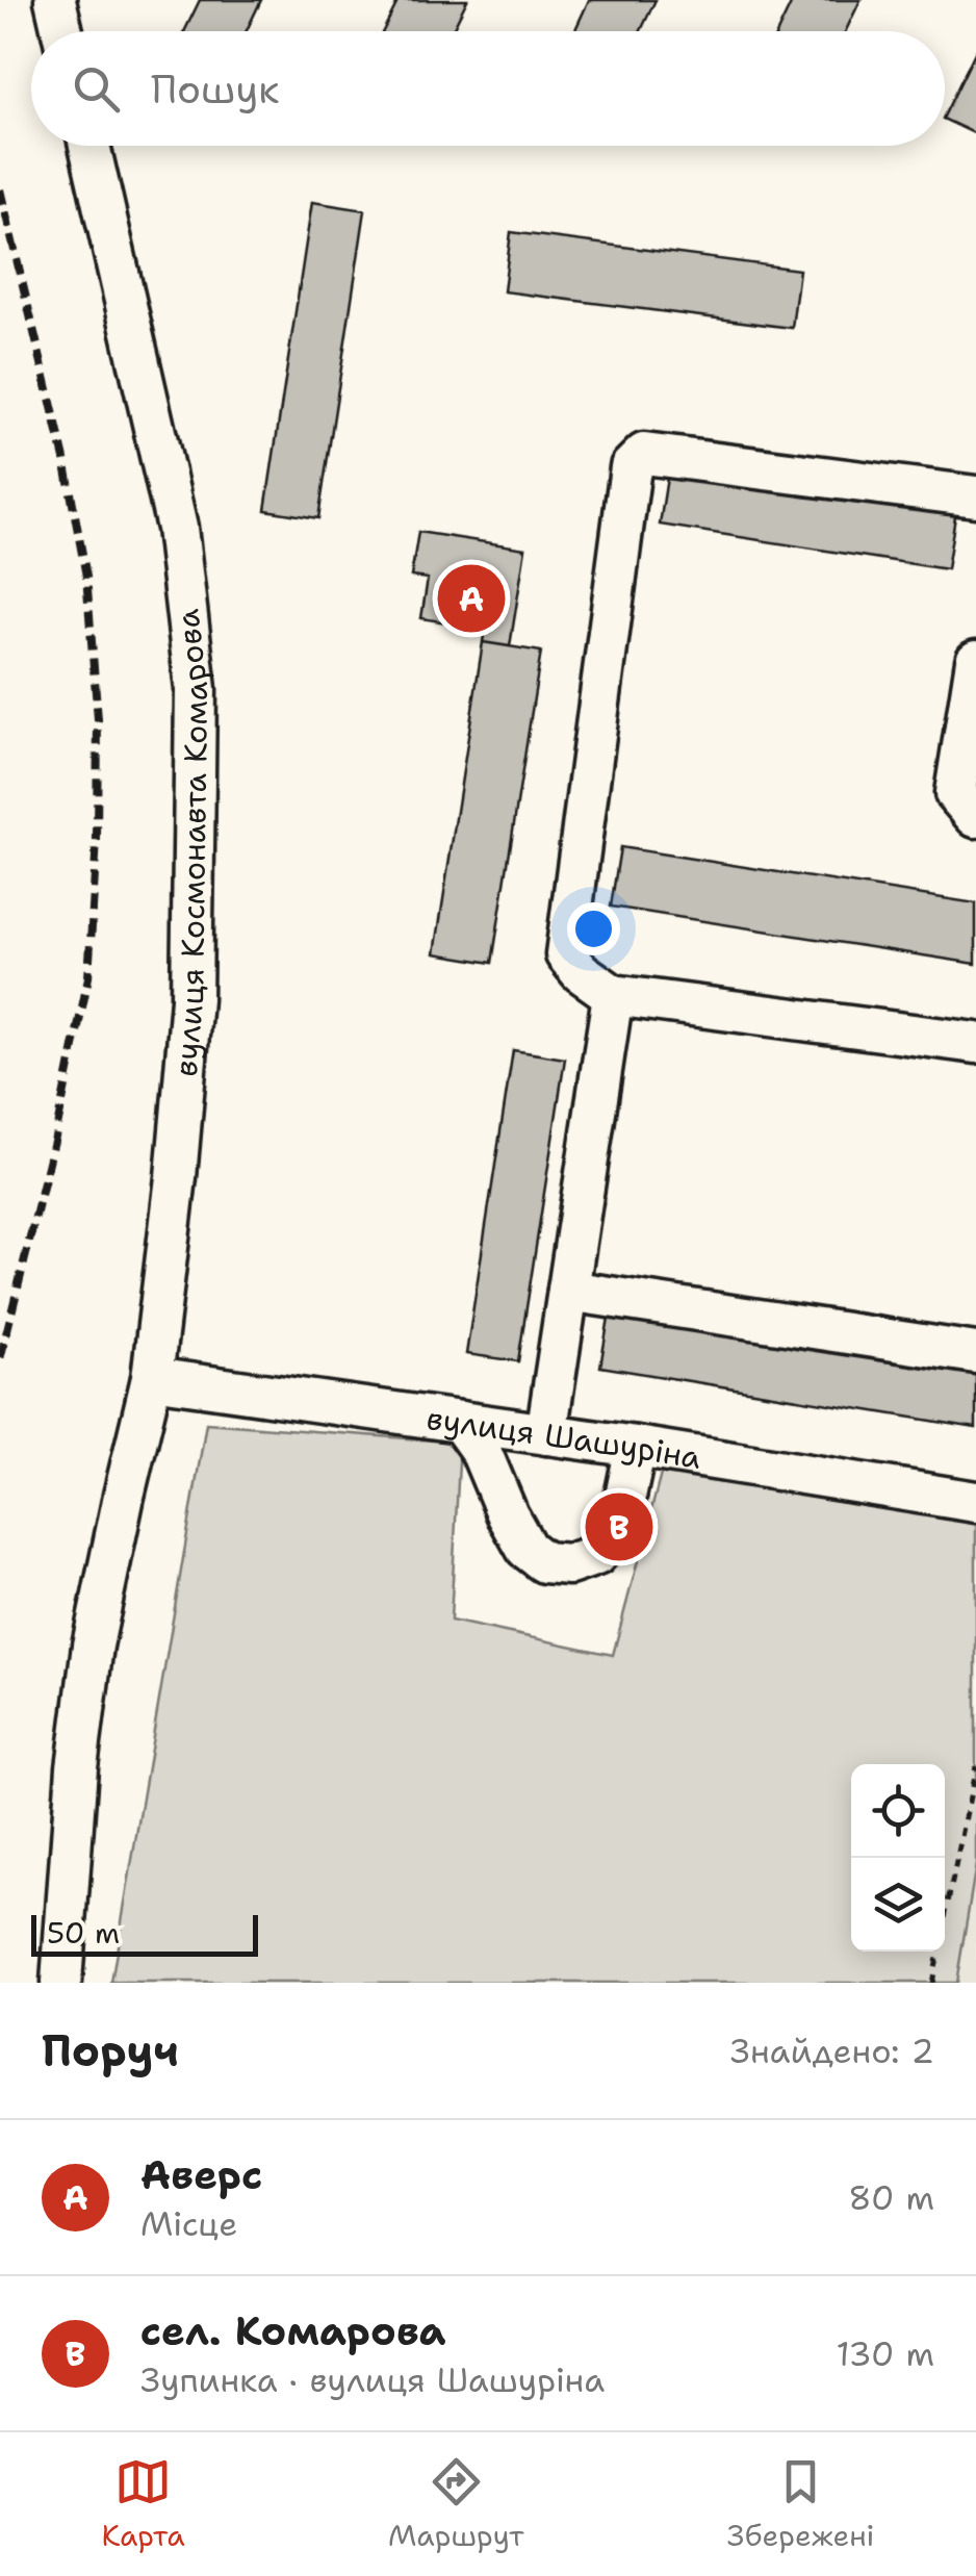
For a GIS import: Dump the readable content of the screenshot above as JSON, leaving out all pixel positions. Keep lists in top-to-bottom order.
{
  "streets": {
    "street": ["вулиця Космонавта Комарова", "вулиця Шашуріна"]
  },
  "crossings": [
    ["вулиця Космонавта Комарова", "вулиця Шашуріна"]
  ],
  "scale_bar": "50 m",
  "page": {
    "search": "Пошук",
    "pins": ["A", "B"],
    "scale": "50 m",
    "heading": ["Поруч", "Знайдено: 2"],
    "list": [
      {
        "mark": "A",
        "name": "Аверс",
        "note": "Місце",
        "value": "80 m"
      },
      {
        "mark": "B",
        "name": "сел. Комарова",
        "note": "Зупинка · вулиця Шашуріна",
        "value": "130 m"
      }
    ],
    "nav": ["Карта", "Маршрут", "Збережені"]
  }
}
